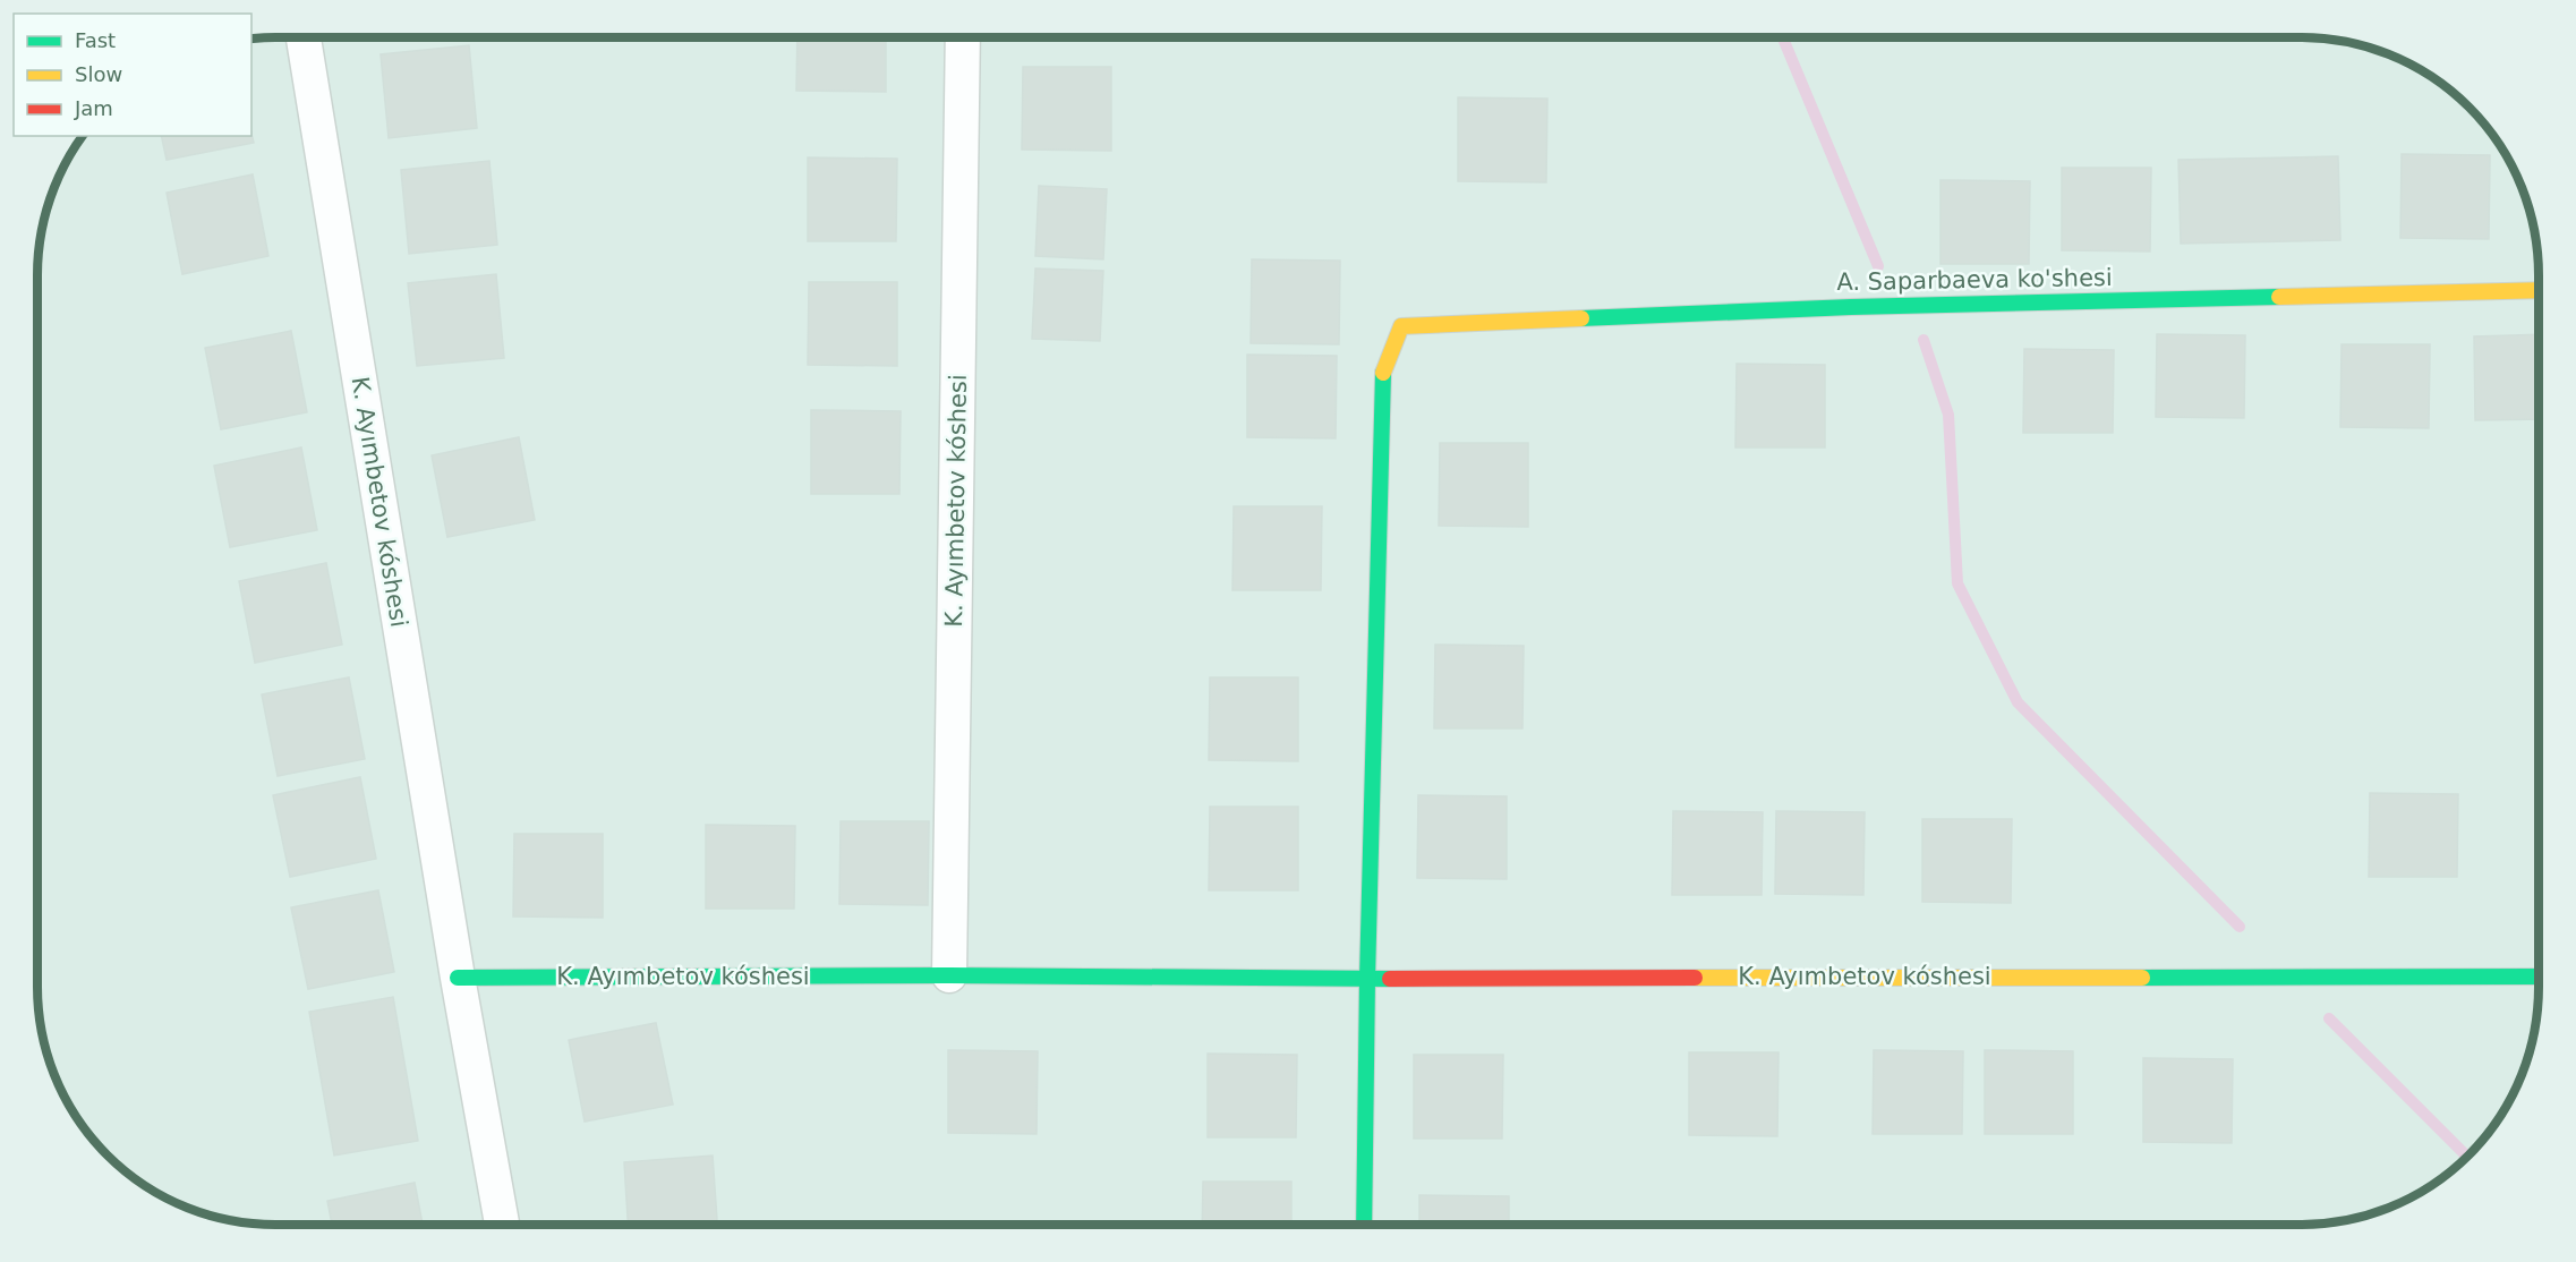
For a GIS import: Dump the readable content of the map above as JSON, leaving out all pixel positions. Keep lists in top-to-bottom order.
{
  "streets": {
    "street": ["A. Saparbaeva ko'shesi", "K. Ayımbetov kóshesi"]
  },
  "crossings": [
    ["A. Saparbaeva ko'shesi", "K. Ayımbetov kóshesi"]
  ],
  "legend": ["Fast", "Slow", "Jam"]
}
